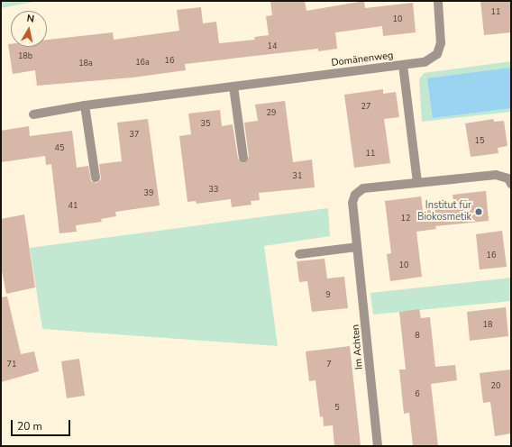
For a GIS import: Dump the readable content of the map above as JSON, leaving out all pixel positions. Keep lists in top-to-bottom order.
{
  "streets": {
    "street": ["Domänenweg", "Im Achten"]
  },
  "places": ["Institut für Biokosmetik"],
  "house_numbers": [
    "11",
    "10",
    "14",
    "18b",
    "16",
    "16a",
    "18a",
    "27",
    "29",
    "35",
    "37",
    "15",
    "45",
    "11",
    "31",
    "33",
    "39",
    "41",
    "12",
    "16",
    "10",
    "9",
    "18",
    "8",
    "71",
    "7",
    "20",
    "6",
    "5"
  ],
  "scale_bar": "20 m",
  "north": "top"
}
